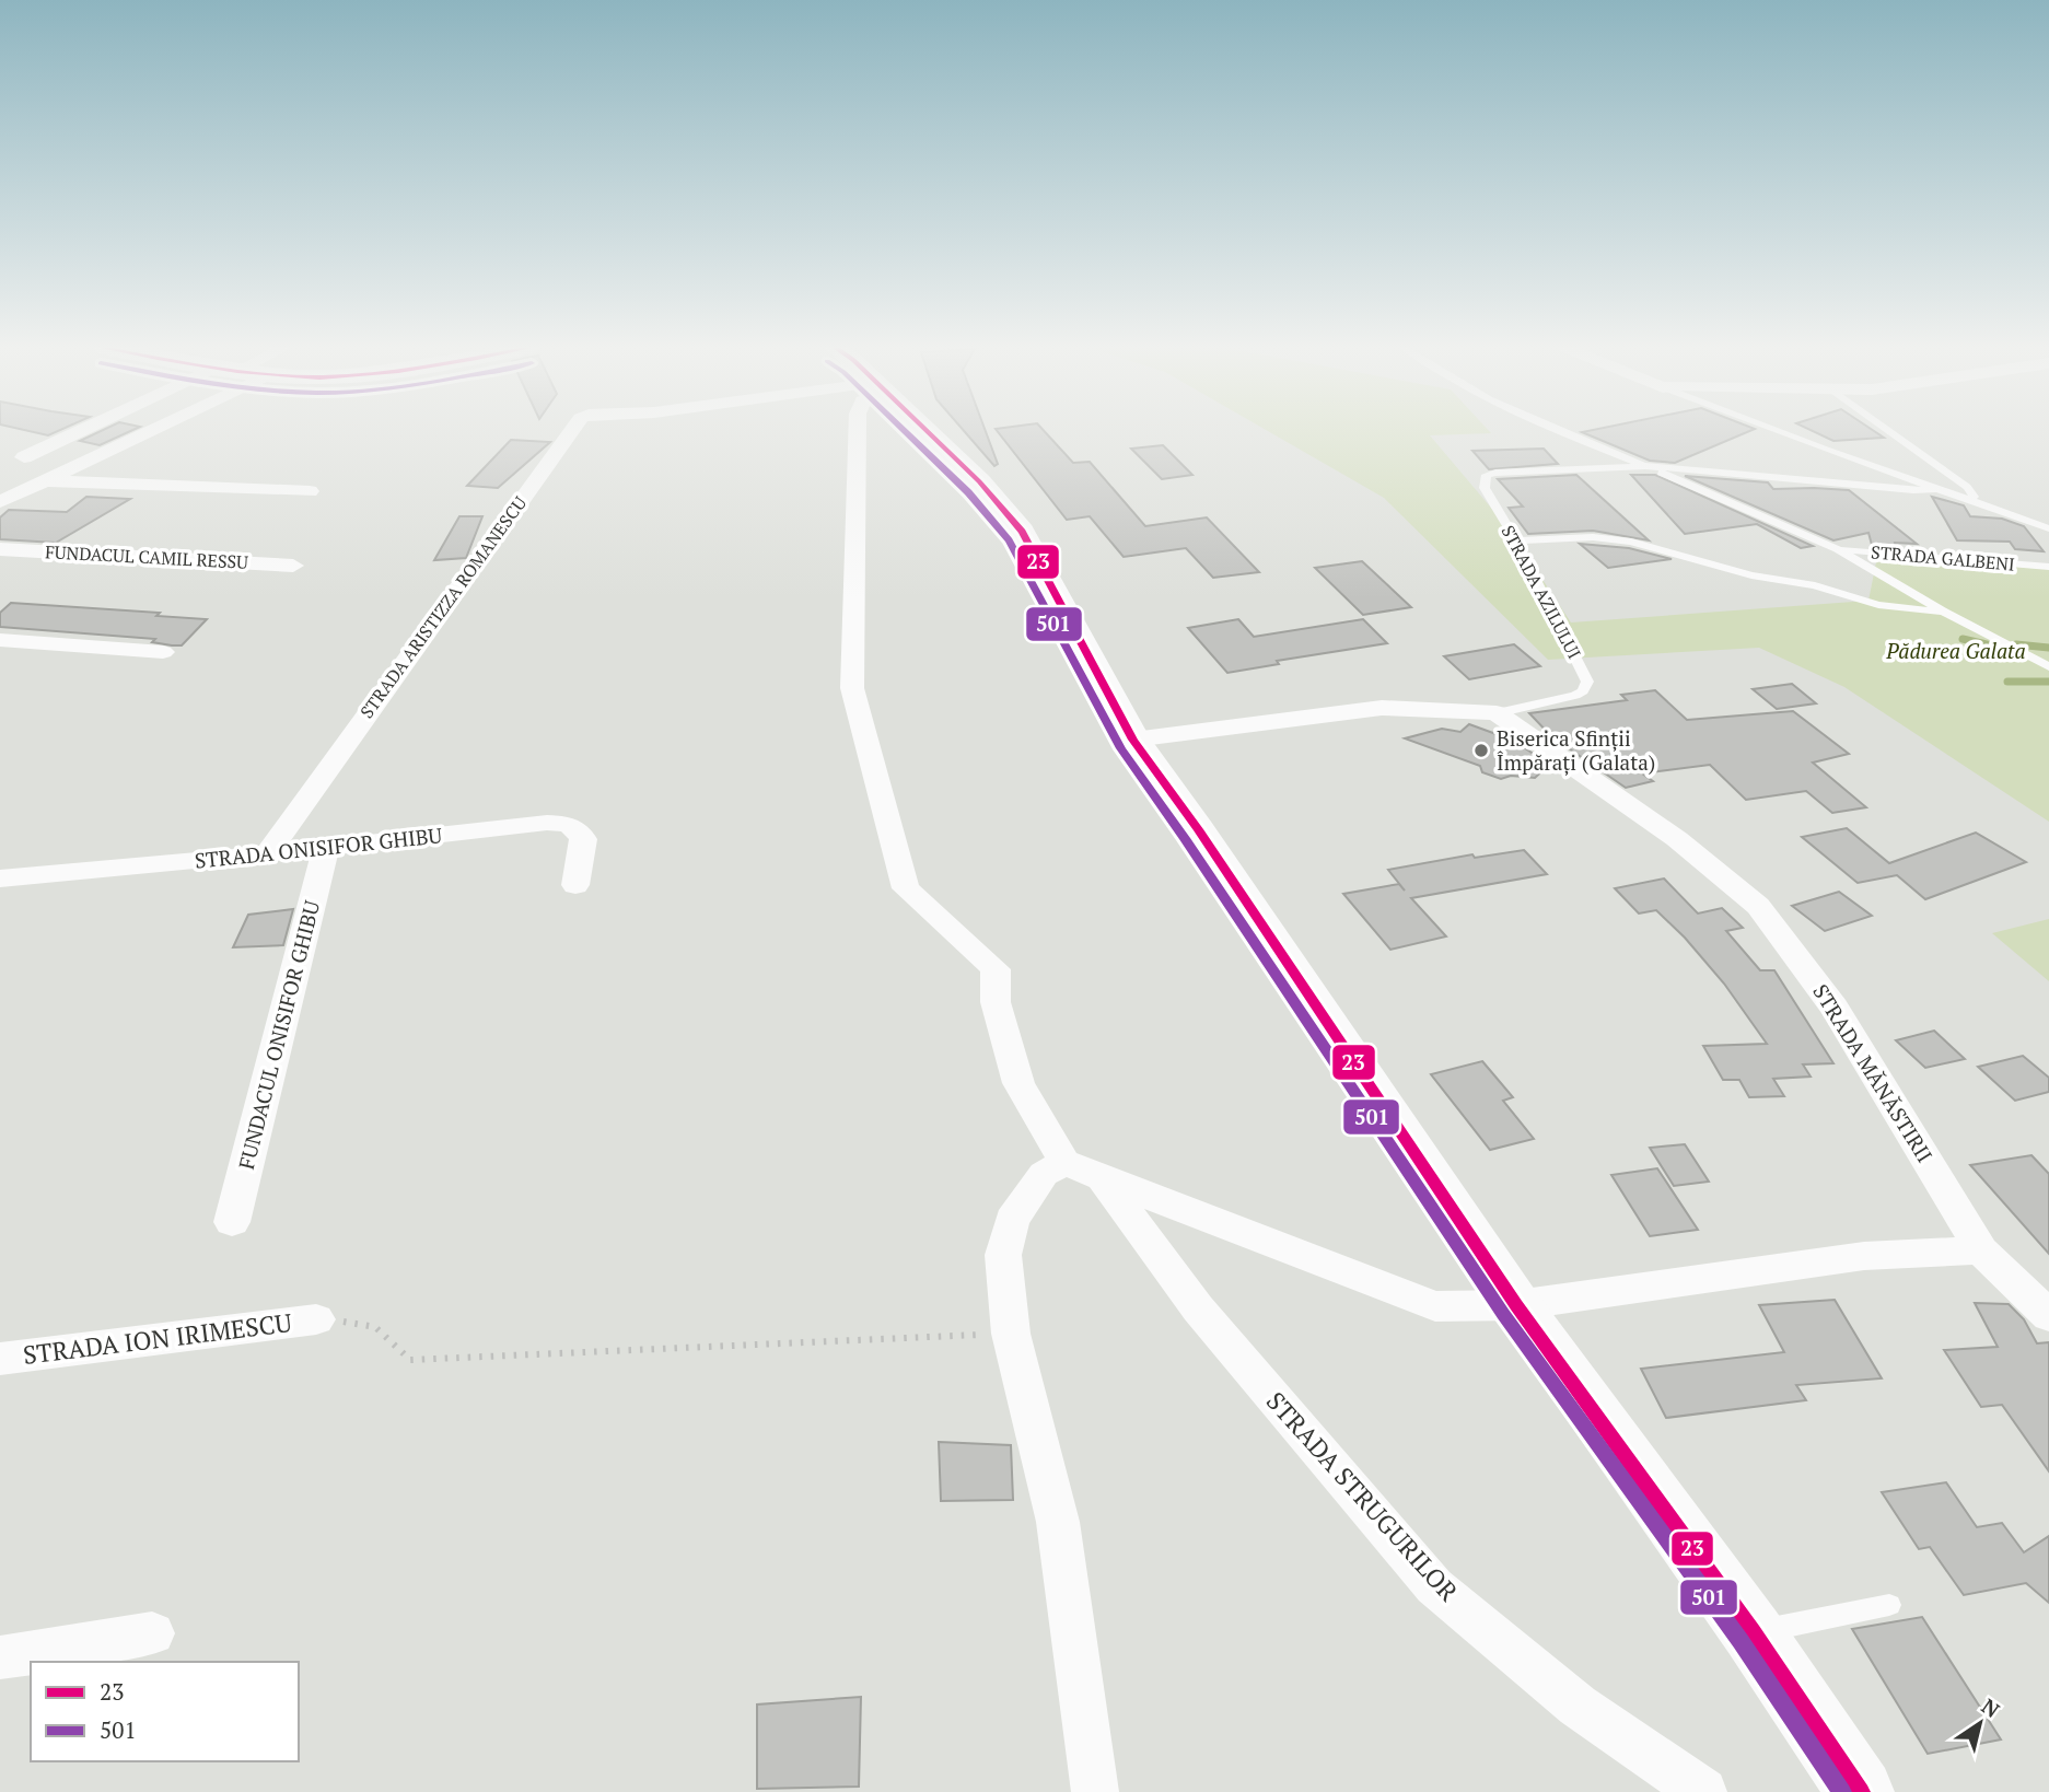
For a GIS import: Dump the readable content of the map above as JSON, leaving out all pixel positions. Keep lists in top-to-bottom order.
{
  "streets": {
    "street": [
      "FUNDACUL CAMIL RESSU",
      "STRADA AZILULUI",
      "STRADA ARISTIZZA ROMANESCU",
      "STRADA ONISIFOR GHIBU",
      "FUNDACUL ONISIFOR GHIBU",
      "STRADA MĂNĂSTIRII",
      "STRADA ION IRIMESCU",
      "STRADA STRUGURILOR"
    ],
    "lane": ["STRADA GALBENI"]
  },
  "crossings": [
    ["STRADA GALBENI", "STRADA AZILULUI"],
    ["STRADA AZILULUI", "STRADA MĂNĂSTIRII"],
    ["STRADA ARISTIZZA ROMANESCU", "STRADA ONISIFOR GHIBU"],
    ["STRADA ONISIFOR GHIBU", "FUNDACUL ONISIFOR GHIBU"]
  ],
  "parks": ["Pădurea Galata"],
  "places": ["Biserica Sfinții Împărați (Galata)"],
  "lines": ["transit line 23", "transit line 501"],
  "legend": ["23", "501"],
  "north": "top right"
}
